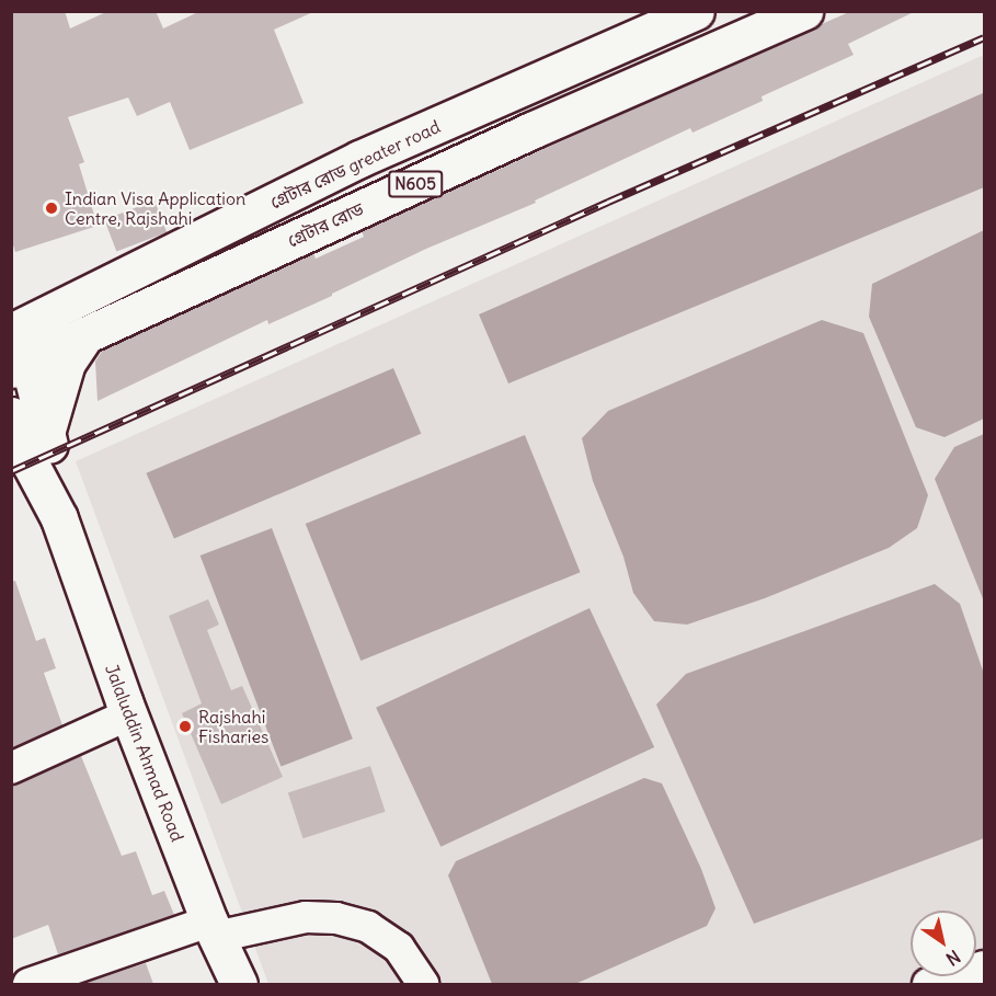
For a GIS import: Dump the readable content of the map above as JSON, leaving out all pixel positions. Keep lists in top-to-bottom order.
{
  "streets": {
    "main road": [
      "গ্রেটার রোড greater road",
      "N605",
      "গ্রেটার রোড",
      "Jalaluddin Ahmad Road"
    ]
  },
  "crossings": [
    ["গ্রেটার রোড greater road", "গ্রেটার রোড"],
    ["গ্রেটার রোড greater road", "Jalaluddin Ahmad Road"],
    ["গ্রেটার রোড", "Jalaluddin Ahmad Road"]
  ],
  "places": ["Indian Visa Application Centre, Rajshahi", "Rajshahi Fisharies"],
  "north": "bottom right"
}
